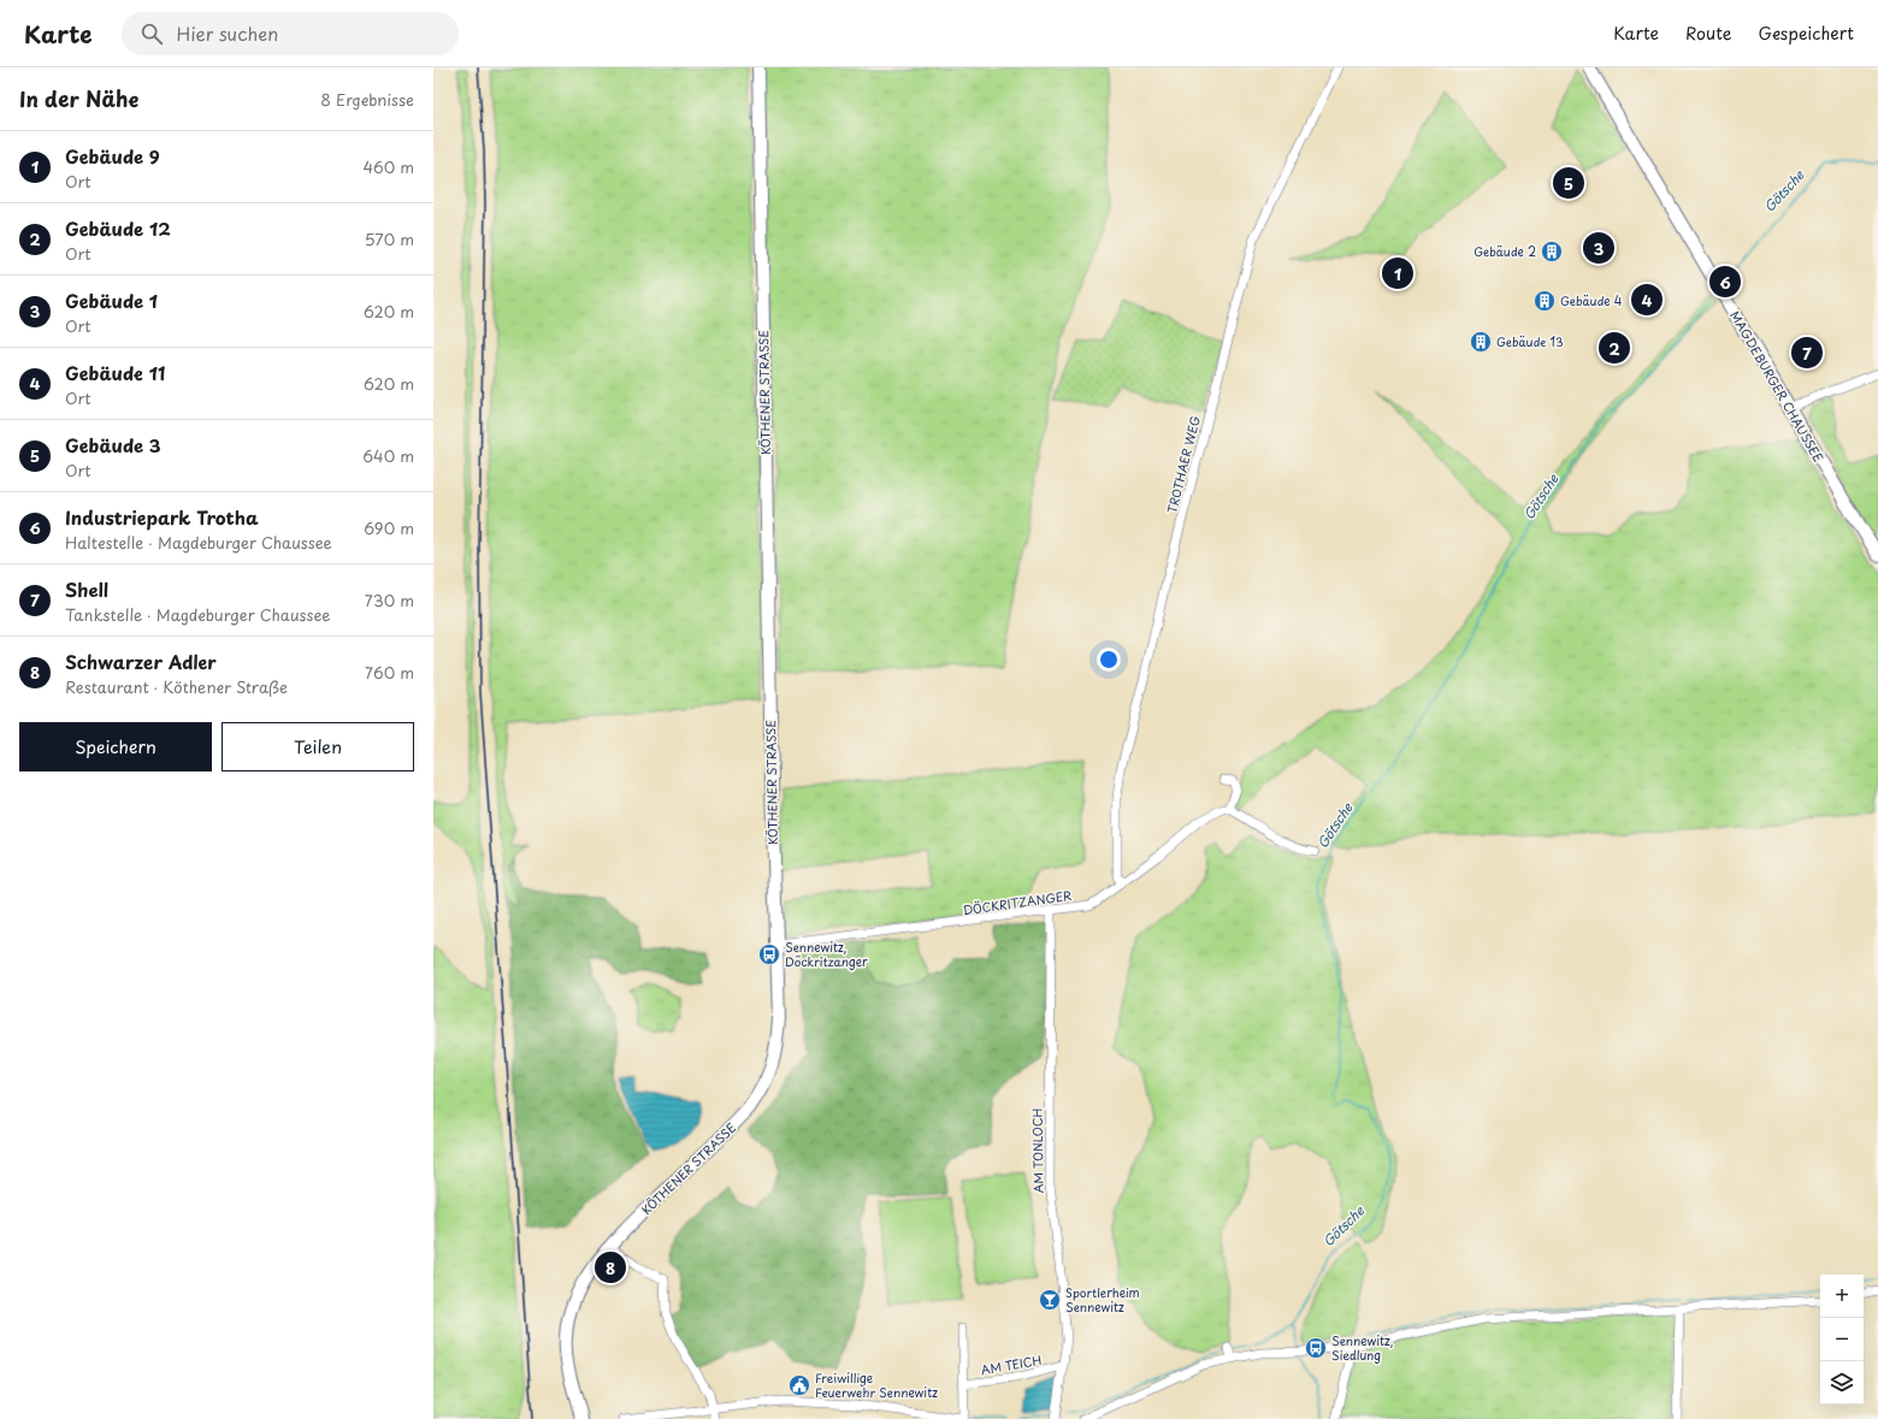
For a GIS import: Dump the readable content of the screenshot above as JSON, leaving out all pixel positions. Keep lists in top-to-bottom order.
{
  "streets": {
    "main road": ["MAGDEBURGER CHAUSSEE", "KÖTHENER STRASSE"],
    "street": [
      "TROTHAER WEG",
      "DÖCKRITZANGER",
      "AM TONLOCH",
      "AM TEICH"
    ]
  },
  "crossings": [
    ["KÖTHENER STRASSE", "DÖCKRITZANGER"],
    ["TROTHAER WEG", "DÖCKRITZANGER"],
    ["DÖCKRITZANGER", "AM TONLOCH"],
    ["AM TONLOCH", "AM TEICH"]
  ],
  "water": ["Götsche"],
  "places": {
    "building": ["Gebäude 2", "Gebäude 4", "Gebäude 13"],
    "bus stop": ["Sennewitz, Döckritzanger", "Sennewitz, Siedlung"],
    "bar": ["Sportlerheim Sennewitz"],
    "public building": ["Freiwillige Feuerwehr Sennewitz"]
  },
  "page": {
    "header": "Karte",
    "search": "Hier suchen",
    "nav": ["Karte", "Route", "Gespeichert"],
    "heading": ["In der Nähe", "8 Ergebnisse"],
    "list": [
      {
        "mark": "1",
        "name": "Gebäude 9",
        "note": "Ort",
        "value": "460 m"
      },
      {
        "mark": "2",
        "name": "Gebäude 12",
        "note": "Ort",
        "value": "570 m"
      },
      {
        "mark": "3",
        "name": "Gebäude 1",
        "note": "Ort",
        "value": "620 m"
      },
      {
        "mark": "4",
        "name": "Gebäude 11",
        "note": "Ort",
        "value": "620 m"
      },
      {
        "mark": "5",
        "name": "Gebäude 3",
        "note": "Ort",
        "value": "640 m"
      },
      {
        "mark": "6",
        "name": "Industriepark Trotha",
        "note": "Haltestelle · Magdeburger Chaussee",
        "value": "690 m"
      },
      {
        "mark": "7",
        "name": "Shell",
        "note": "Tankstelle · Magdeburger Chaussee",
        "value": "730 m"
      },
      {
        "mark": "8",
        "name": "Schwarzer Adler",
        "note": "Restaurant · Köthener Straße",
        "value": "760 m"
      }
    ],
    "pins": [
      "5",
      "3",
      "1",
      "6",
      "4",
      "2",
      "7",
      "8"
    ],
    "buttons": ["Speichern", "Teilen"],
    "map_buttons": ["+", "−"]
  }
}
